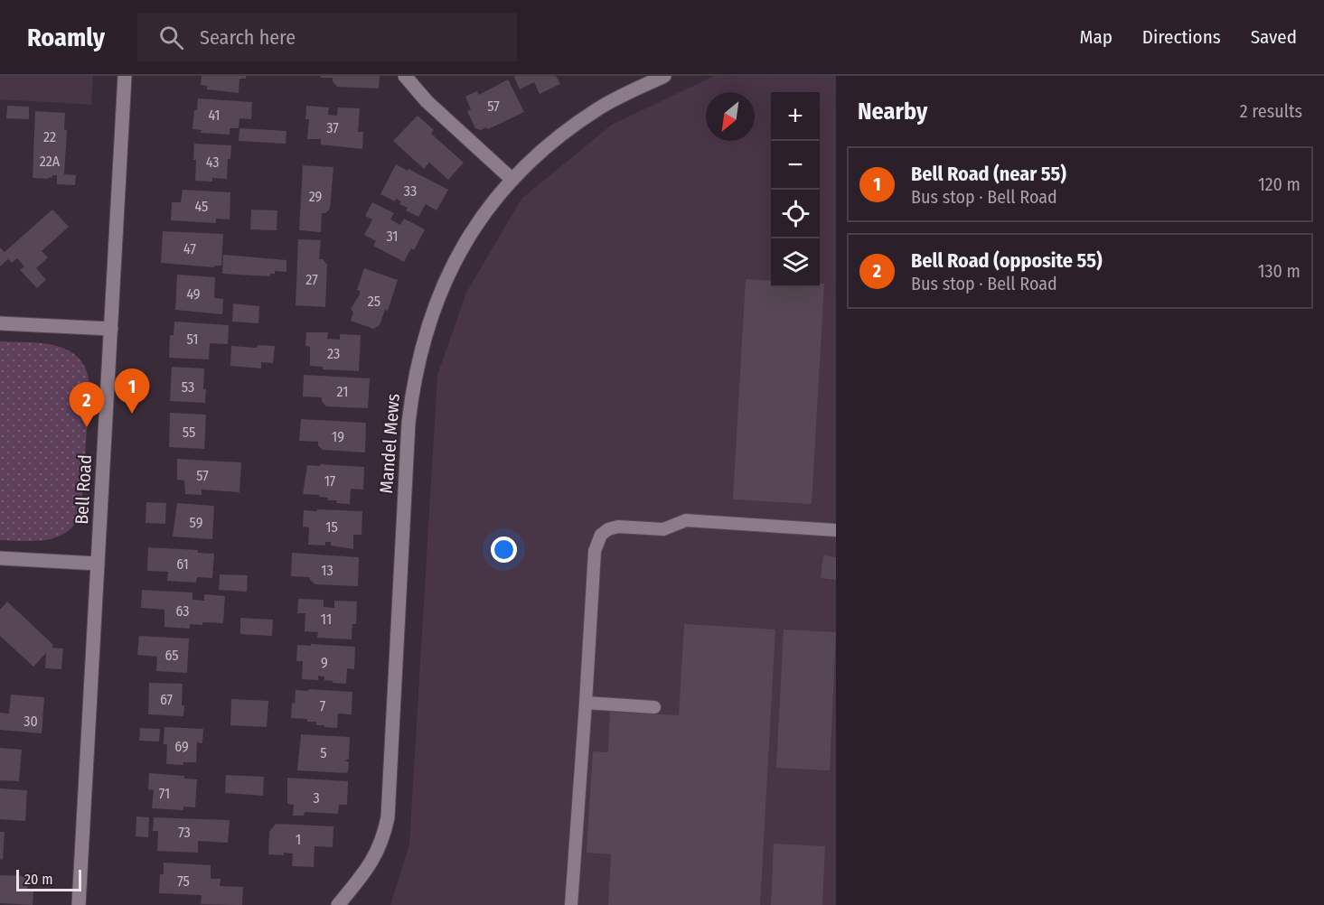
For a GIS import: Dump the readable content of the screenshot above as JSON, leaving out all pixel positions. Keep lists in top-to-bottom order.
{
  "streets": {
    "street": ["Mandel Mews", "Bell Road"]
  },
  "house_numbers": [
    "57",
    "41",
    "37",
    "22",
    "22A",
    "43",
    "33",
    "29",
    "45",
    "31",
    "47",
    "27",
    "49",
    "25",
    "51",
    "23",
    "53",
    "21",
    "55",
    "19",
    "57",
    "17",
    "59",
    "15",
    "61",
    "13",
    "63",
    "11",
    "65",
    "9",
    "67",
    "7",
    "30",
    "69",
    "5",
    "71",
    "3",
    "73",
    "1",
    "75"
  ],
  "scale_bar": "20 m",
  "north": "bottom left",
  "page": {
    "header": "Roamly",
    "search": "Search here",
    "nav": ["Map", "Directions", "Saved"],
    "heading": ["Nearby", "2 results"],
    "map_buttons": ["+", "−"],
    "list": [
      {
        "mark": "1",
        "name": "Bell Road (near 55)",
        "note": "Bus stop · Bell Road",
        "value": "120 m"
      },
      {
        "mark": "2",
        "name": "Bell Road (opposite 55)",
        "note": "Bus stop · Bell Road",
        "value": "130 m"
      }
    ],
    "pins": ["1", "2"],
    "scale": "20 m"
  }
}
